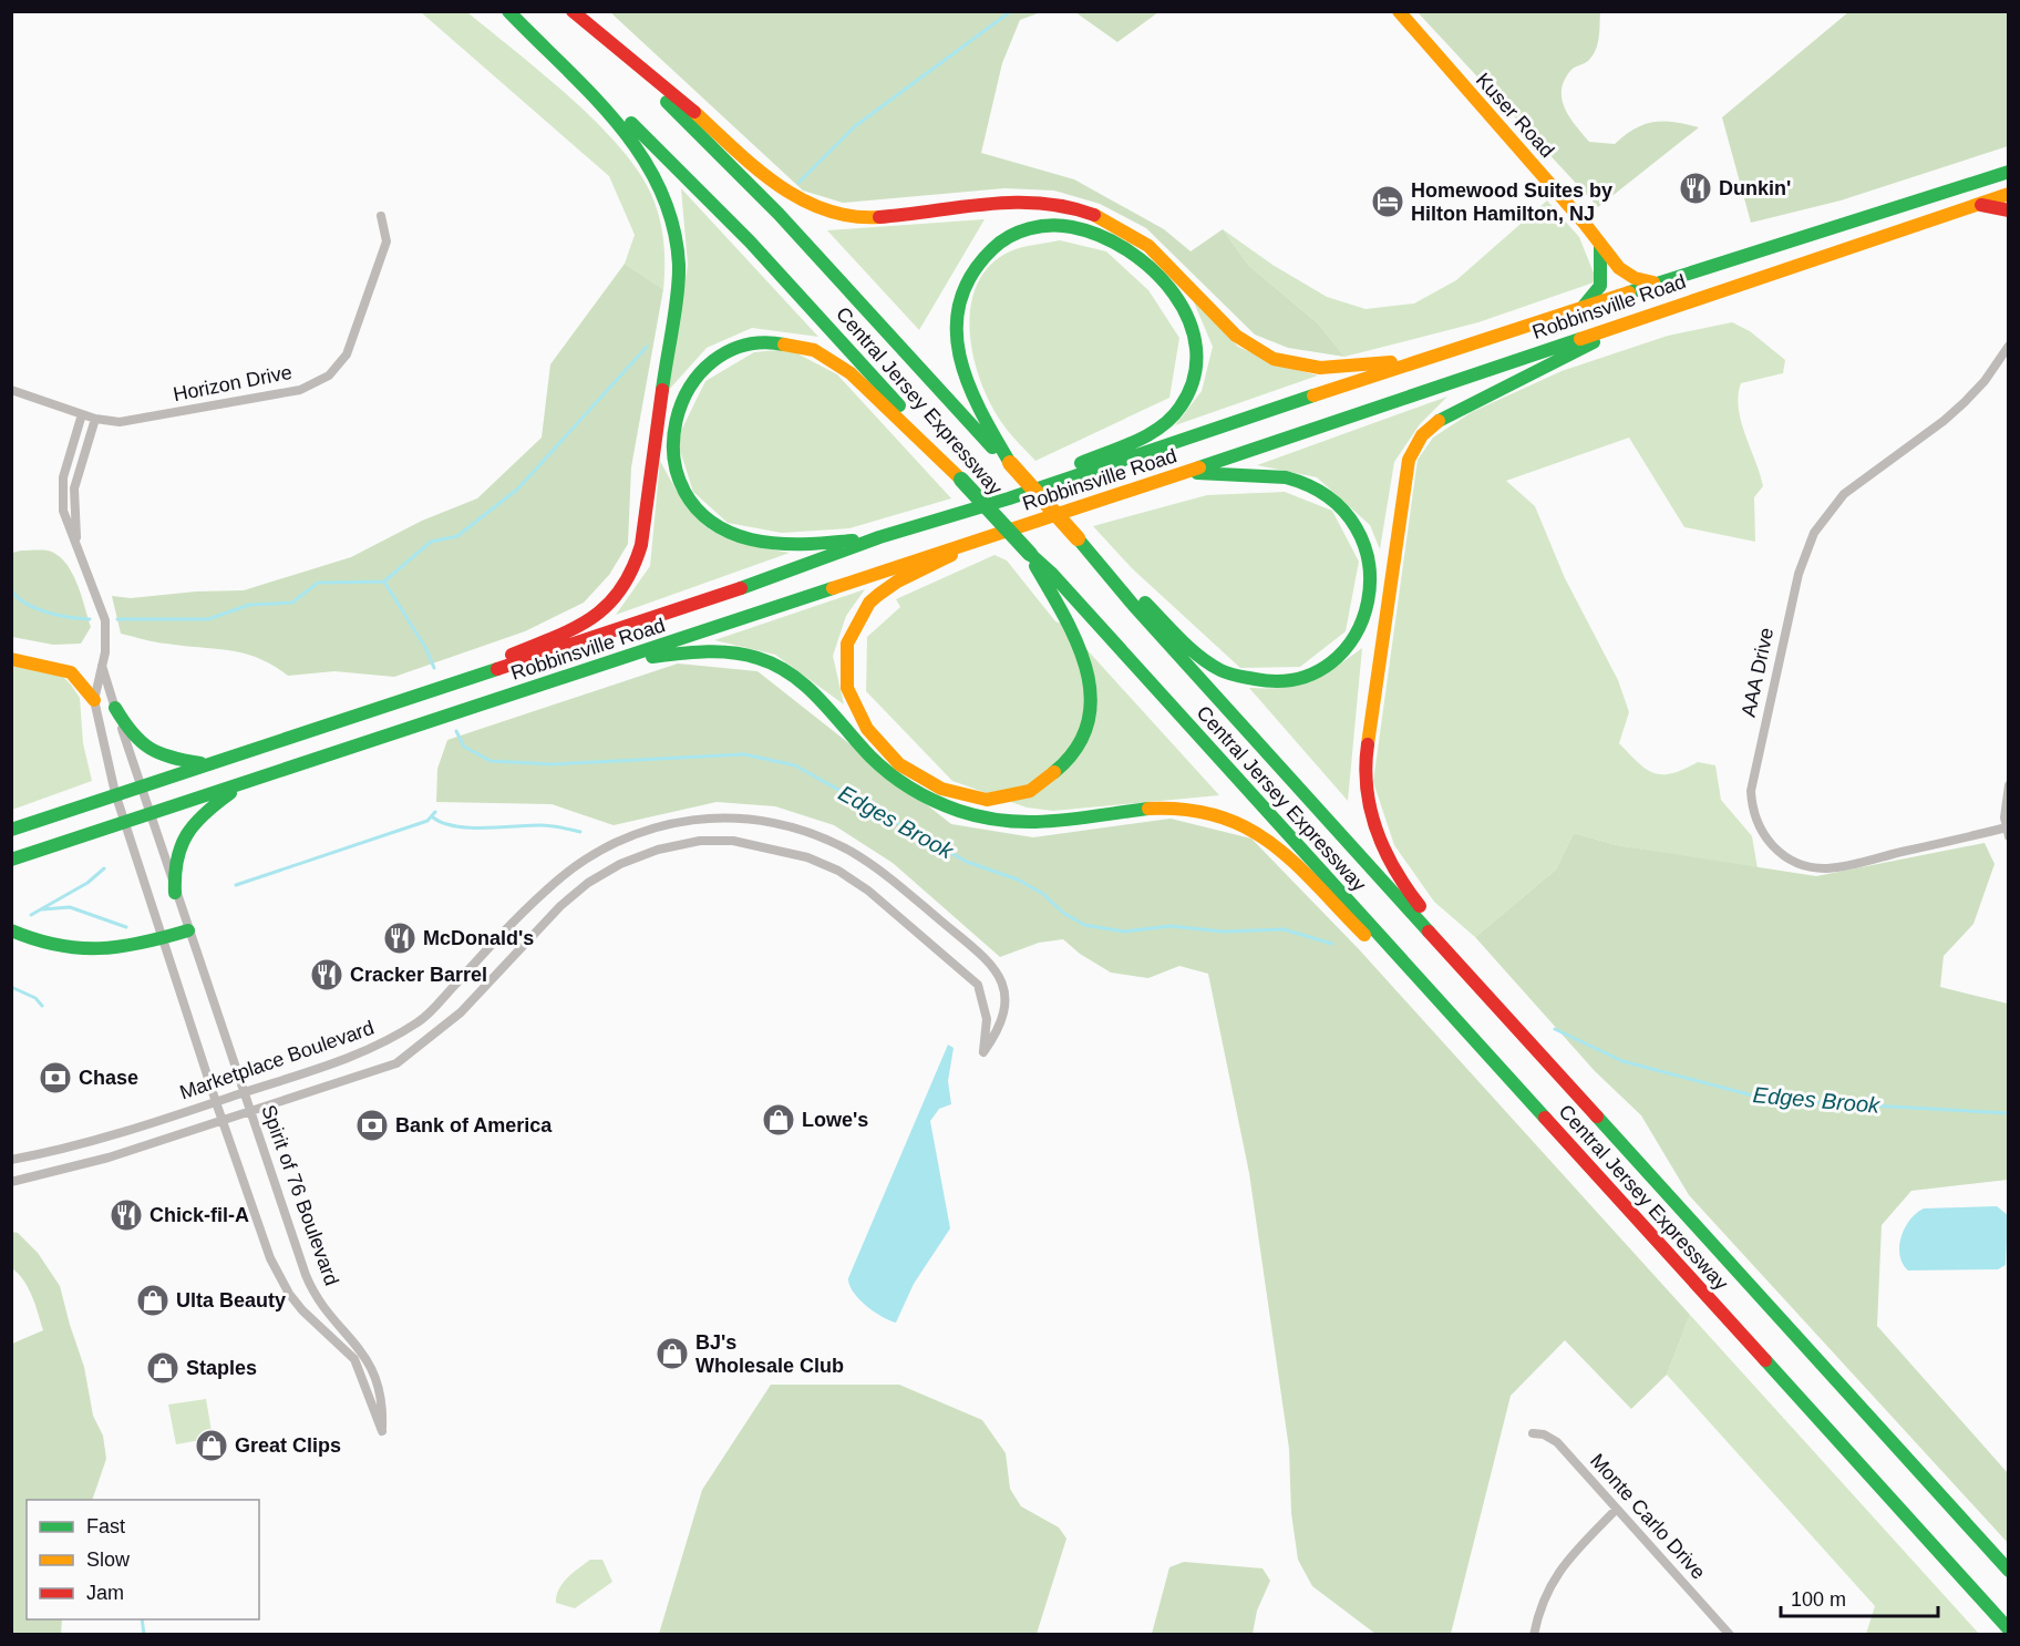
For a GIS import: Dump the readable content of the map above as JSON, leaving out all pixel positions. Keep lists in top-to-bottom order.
{
  "streets": {
    "main road": ["Kuser Road", "Robbinsville Road", "Central Jersey Expressway"],
    "street": [
      "Horizon Drive",
      "AAA Drive",
      "Marketplace Boulevard",
      "Spirit of 76 Boulevard",
      "Monte Carlo Drive"
    ]
  },
  "crossings": [
    ["Kuser Road", "Robbinsville Road"],
    ["Robbinsville Road", "Spirit of 76 Boulevard"],
    ["Marketplace Boulevard", "Spirit of 76 Boulevard"]
  ],
  "water": ["Edges Brook"],
  "places": {
    "restaurant": [
      "Dunkin'",
      "McDonald's",
      "Cracker Barrel",
      "Chick-fil-A"
    ],
    "hotel": ["Homewood Suites by Hilton Hamilton, NJ"],
    "bank": ["Chase", "Bank of America"],
    "shop": [
      "Lowe's",
      "Ulta Beauty",
      "BJ's Wholesale Club",
      "Staples",
      "Great Clips"
    ]
  },
  "legend": ["Fast", "Slow", "Jam"],
  "scale_bar": "100 m"
}
